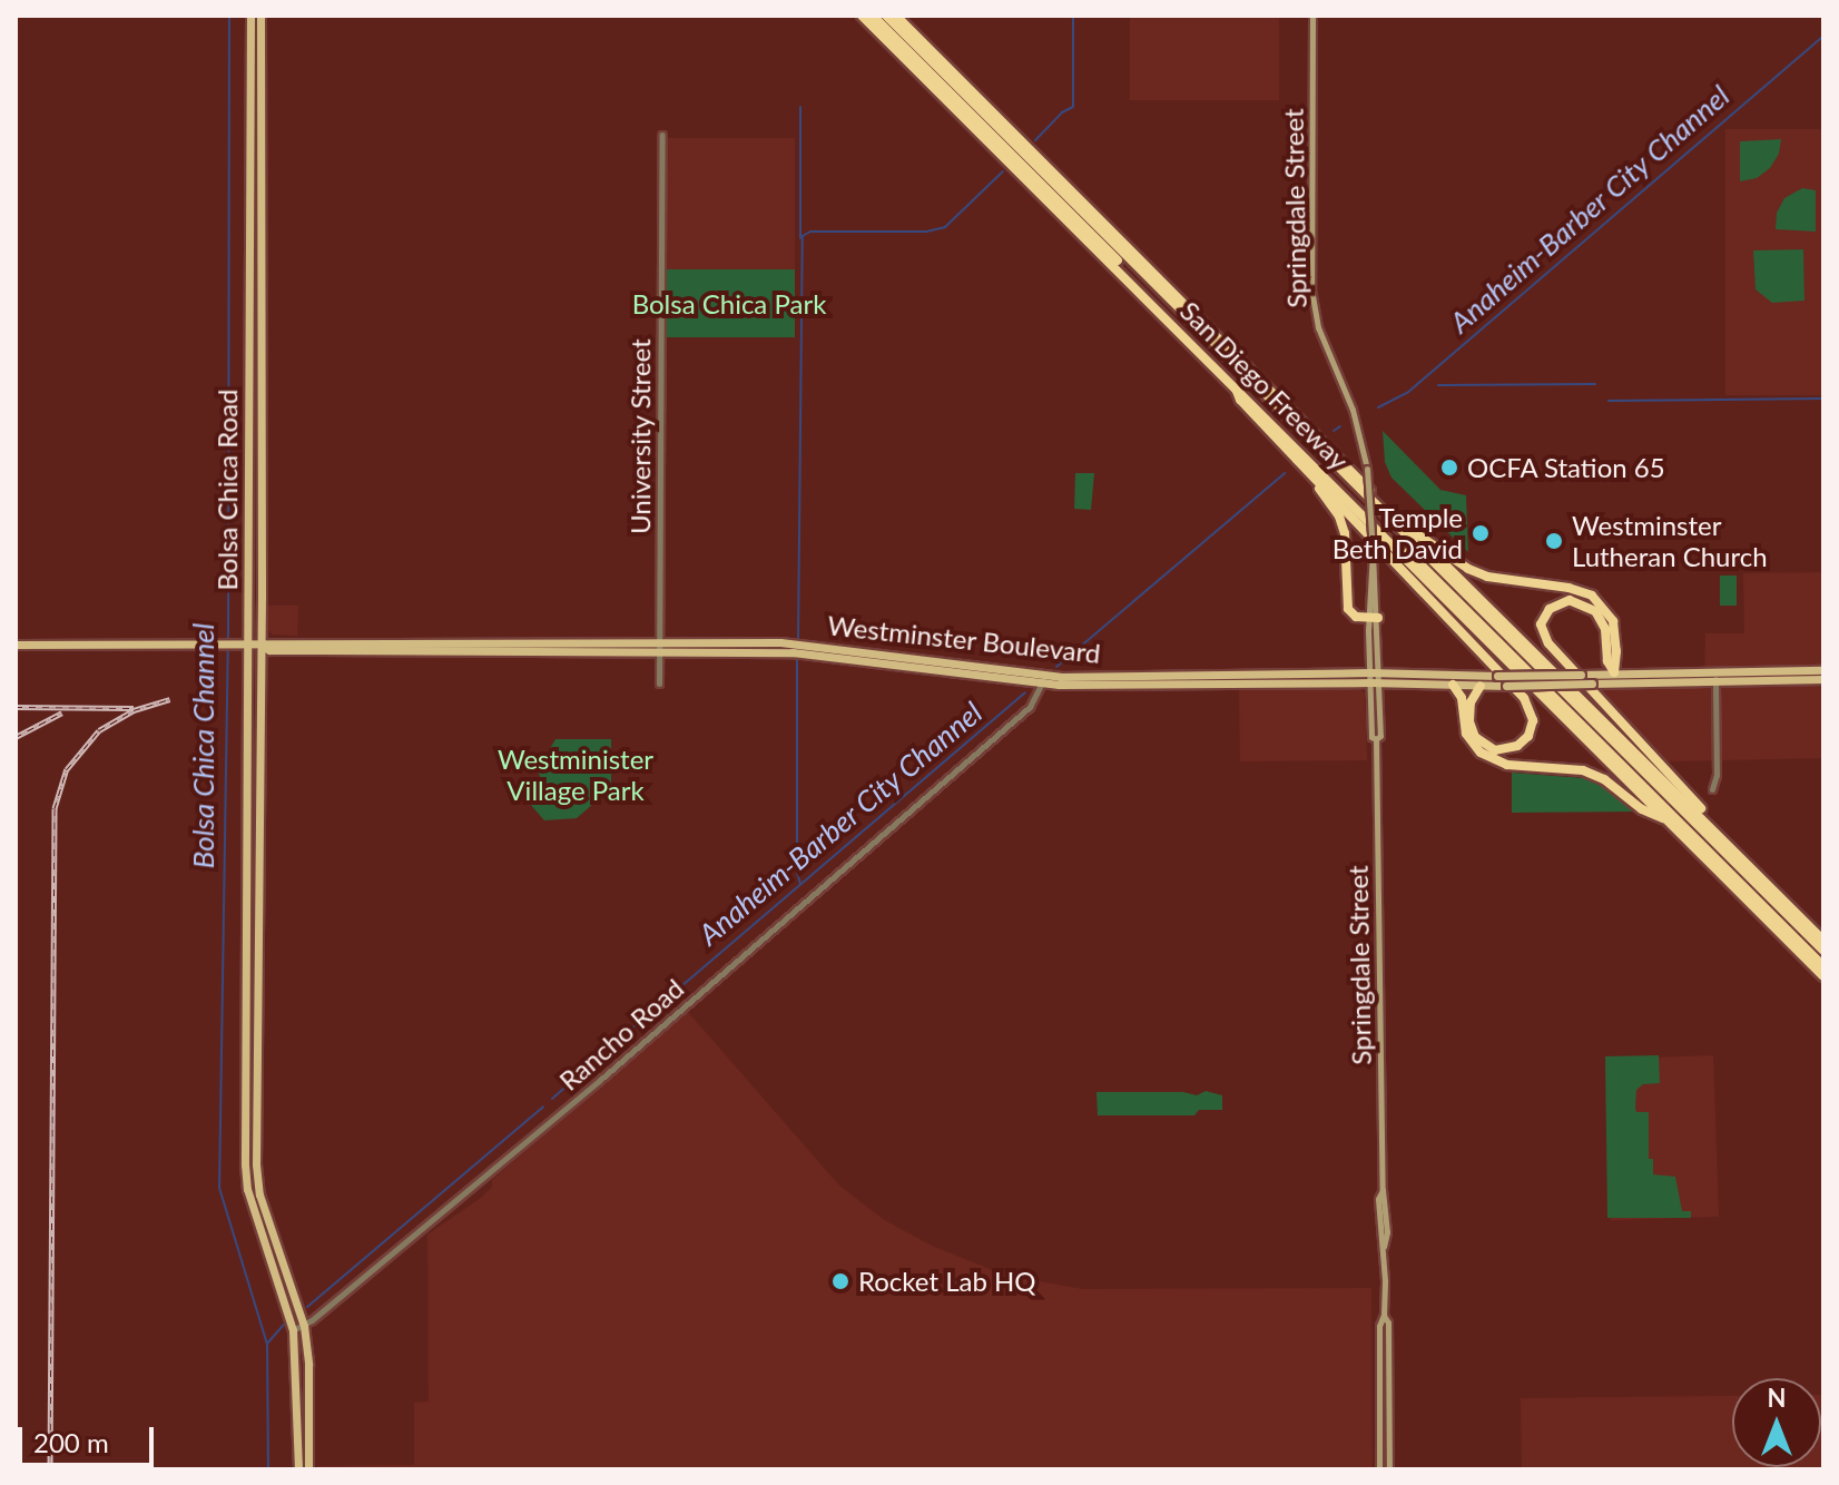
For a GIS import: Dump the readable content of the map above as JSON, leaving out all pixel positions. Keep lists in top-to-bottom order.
{
  "streets": {
    "highway": ["San Diego Freeway"],
    "main road": ["Springdale Street", "Bolsa Chica Road", "Westminster Boulevard"],
    "street": ["University Street", "Rancho Road"]
  },
  "crossings": [
    ["Springdale Street", "Westminster Boulevard"],
    ["University Street", "Westminster Boulevard"],
    ["Bolsa Chica Road", "Westminster Boulevard"],
    ["Bolsa Chica Road", "Rancho Road"],
    ["Westminster Boulevard", "Rancho Road"]
  ],
  "water": ["Anaheim-Barber City Channel", "Bolsa Chica Channel"],
  "parks": ["Bolsa Chica Park", "Westminister Village Park"],
  "places": [
    "OCFA Station 65",
    "Temple Beth David",
    "Westminster Lutheran Church",
    "Rocket Lab HQ"
  ],
  "scale_bar": "200 m",
  "north": "top"
}
